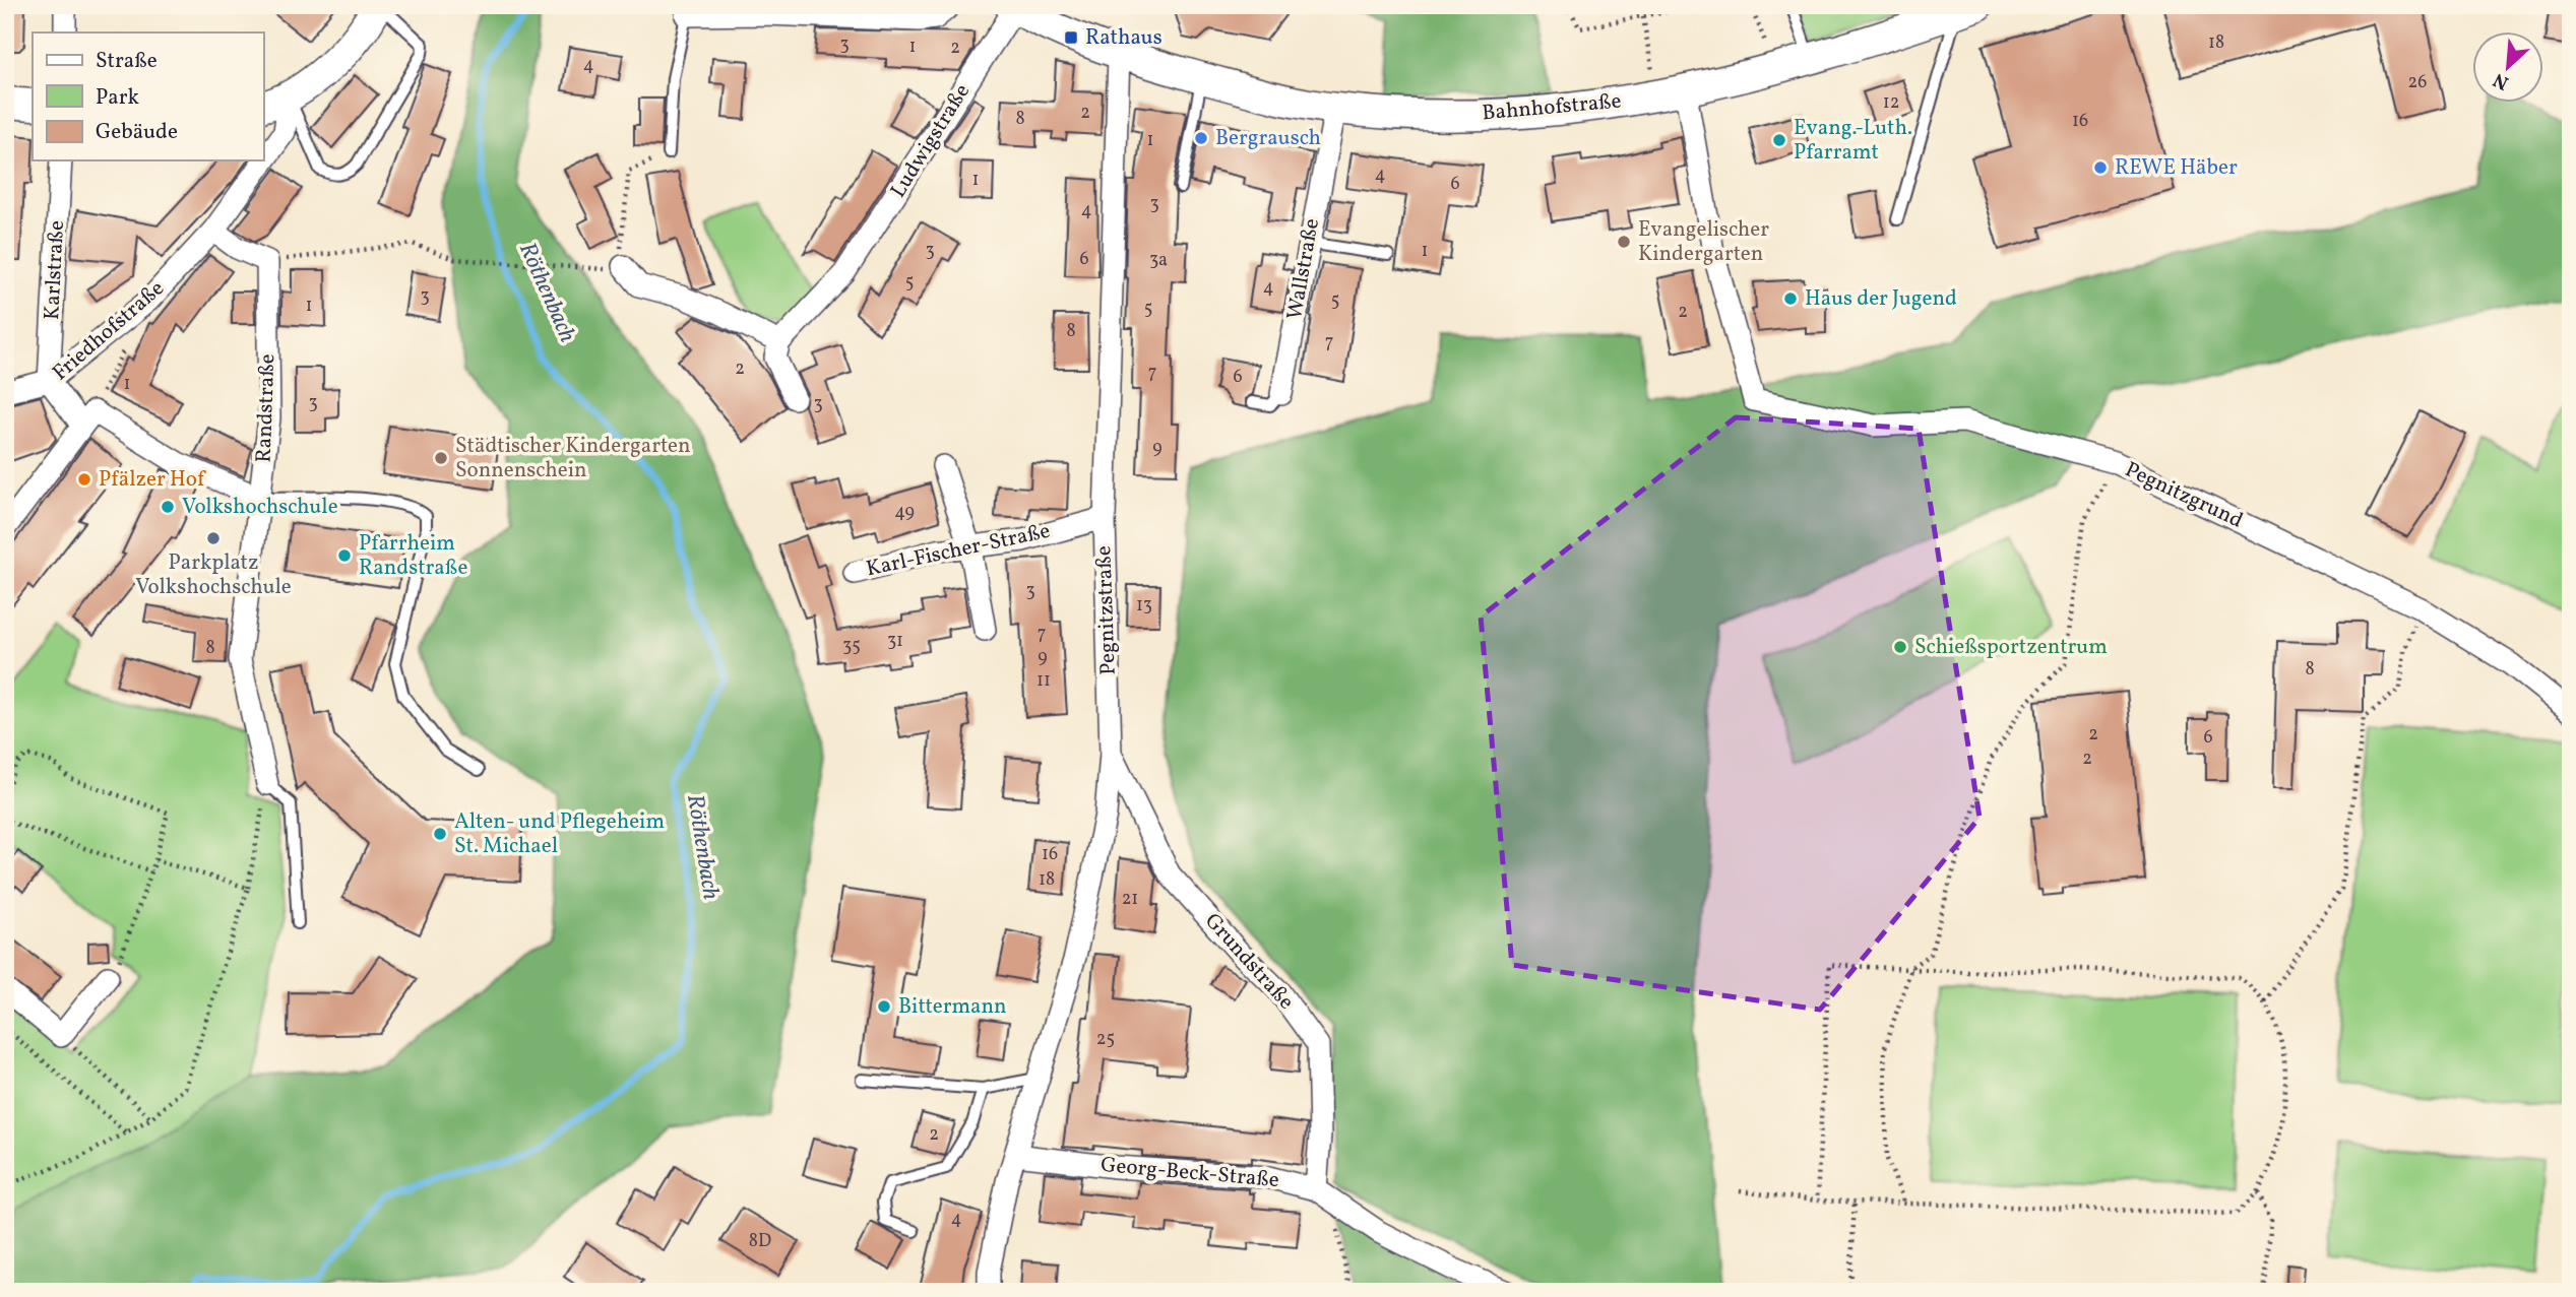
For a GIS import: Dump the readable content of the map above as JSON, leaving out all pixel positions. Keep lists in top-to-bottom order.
{
  "streets": {
    "main road": ["Bahnhofstraße"],
    "street": [
      "Ludwigstraße",
      "Wallstraße",
      "Karlstraße",
      "Friedhofstraße",
      "Randstraße",
      "Pegnitzgrund",
      "Karl-Fischer-Straße",
      "Pegnitzstraße",
      "Grundstraße",
      "Georg-Beck-Straße"
    ]
  },
  "crossings": [
    ["Bahnhofstraße", "Ludwigstraße"],
    ["Bahnhofstraße", "Wallstraße"],
    ["Bahnhofstraße", "Pegnitzgrund"],
    ["Bahnhofstraße", "Pegnitzstraße"],
    ["Karlstraße", "Friedhofstraße"],
    ["Karl-Fischer-Straße", "Pegnitzstraße"],
    ["Pegnitzstraße", "Grundstraße"],
    ["Pegnitzstraße", "Georg-Beck-Straße"],
    ["Grundstraße", "Georg-Beck-Straße"]
  ],
  "water": ["Röthenbach"],
  "places": {
    "transit": ["Rathaus"],
    "other": [
      "Bergrausch",
      "Evang.-Luth. Pfarramt",
      "REWE Häber",
      "Evangelischer Kindergarten",
      "Haus der Jugend",
      "Städtischer Kindergarten Sonnenschein",
      "Pfälzer Hof",
      "Volkshochschule",
      "Parkplatz Volkshochschule",
      "Pfarrheim Randstraße",
      "Schießsportzentrum",
      "Alten- und Pflegeheim St. Michael",
      "Bittermann"
    ]
  },
  "house_numbers": [
    "18",
    "3",
    "1",
    "2",
    "4",
    "26",
    "12",
    "2",
    "8",
    "16",
    "1",
    "4",
    "1",
    "6",
    "3",
    "4",
    "3",
    "1",
    "6",
    "3a",
    "5",
    "4",
    "3",
    "5",
    "1",
    "5",
    "2",
    "8",
    "7",
    "2",
    "7",
    "6",
    "1",
    "3",
    "3",
    "9",
    "49",
    "3",
    "13",
    "7",
    "31",
    "35",
    "8",
    "9",
    "8",
    "11",
    "2",
    "6",
    "2",
    "16",
    "18",
    "21",
    "25",
    "2",
    "4",
    "8D"
  ],
  "legend": ["Straße", "Park", "Gebäude"],
  "north": "bottom left"
}
